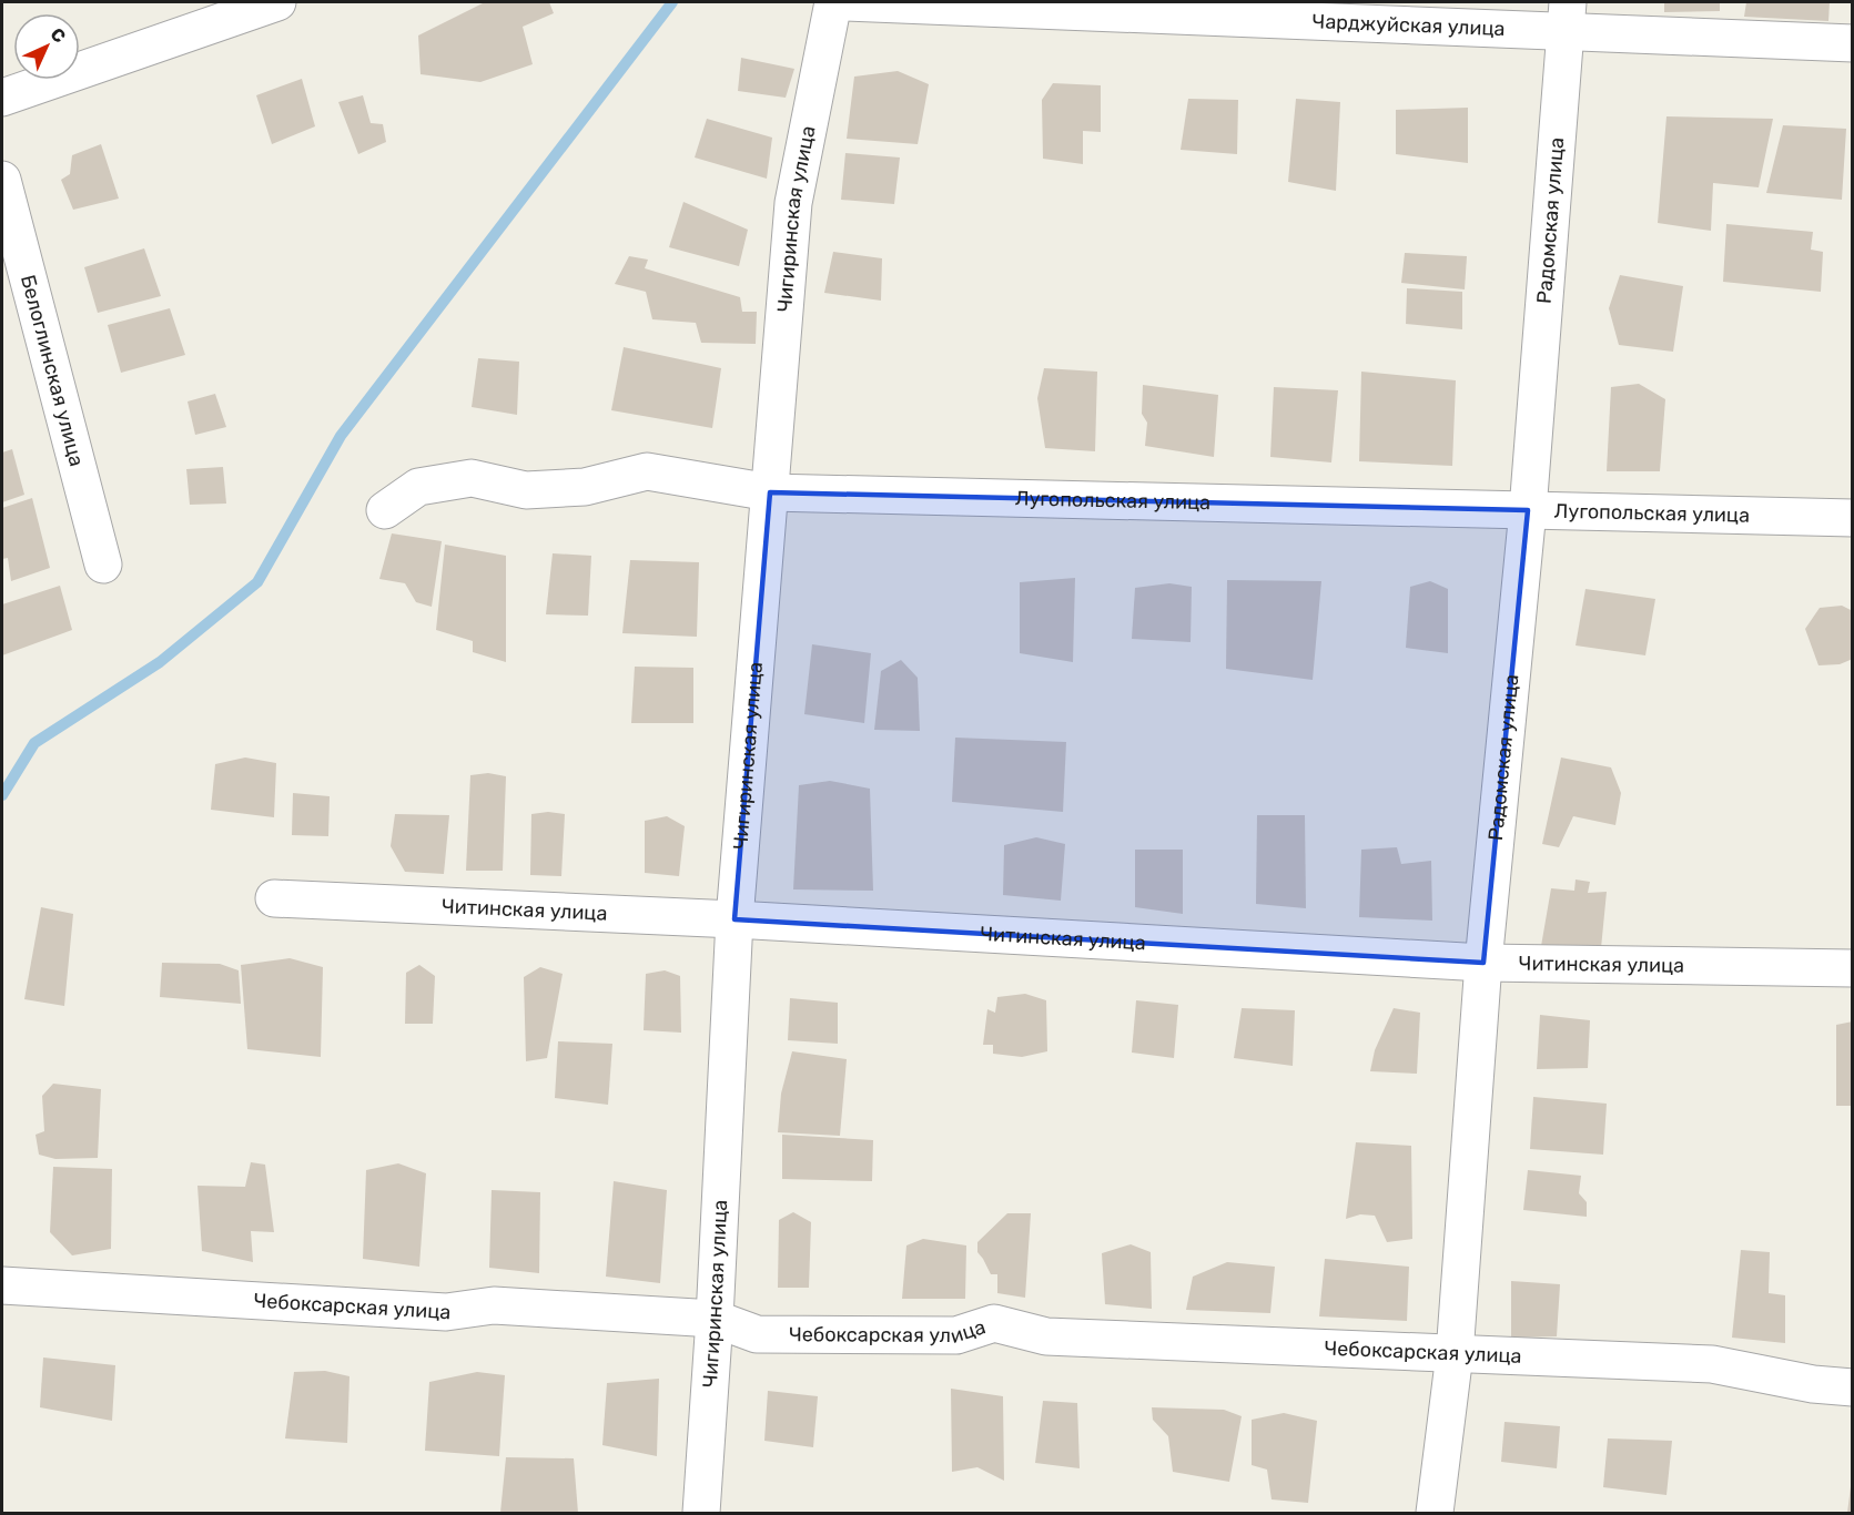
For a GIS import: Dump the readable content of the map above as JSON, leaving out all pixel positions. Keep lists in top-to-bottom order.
{
  "streets": {
    "street": [
      "Чарджуйская улица",
      "Чигиринская улица",
      "Радомская улица",
      "Белоглинская улица",
      "Лугопольская улица",
      "Читинская улица",
      "Чебоксарская улица"
    ]
  },
  "crossings": [
    ["Чарджуйская улица", "Радомская улица"],
    ["Чигиринская улица", "Лугопольская улица"],
    ["Чигиринская улица", "Читинская улица"],
    ["Чигиринская улица", "Чебоксарская улица"],
    ["Радомская улица", "Лугопольская улица"],
    ["Радомская улица", "Читинская улица"],
    ["Радомская улица", "Чебоксарская улица"]
  ],
  "north": "top right"
}
